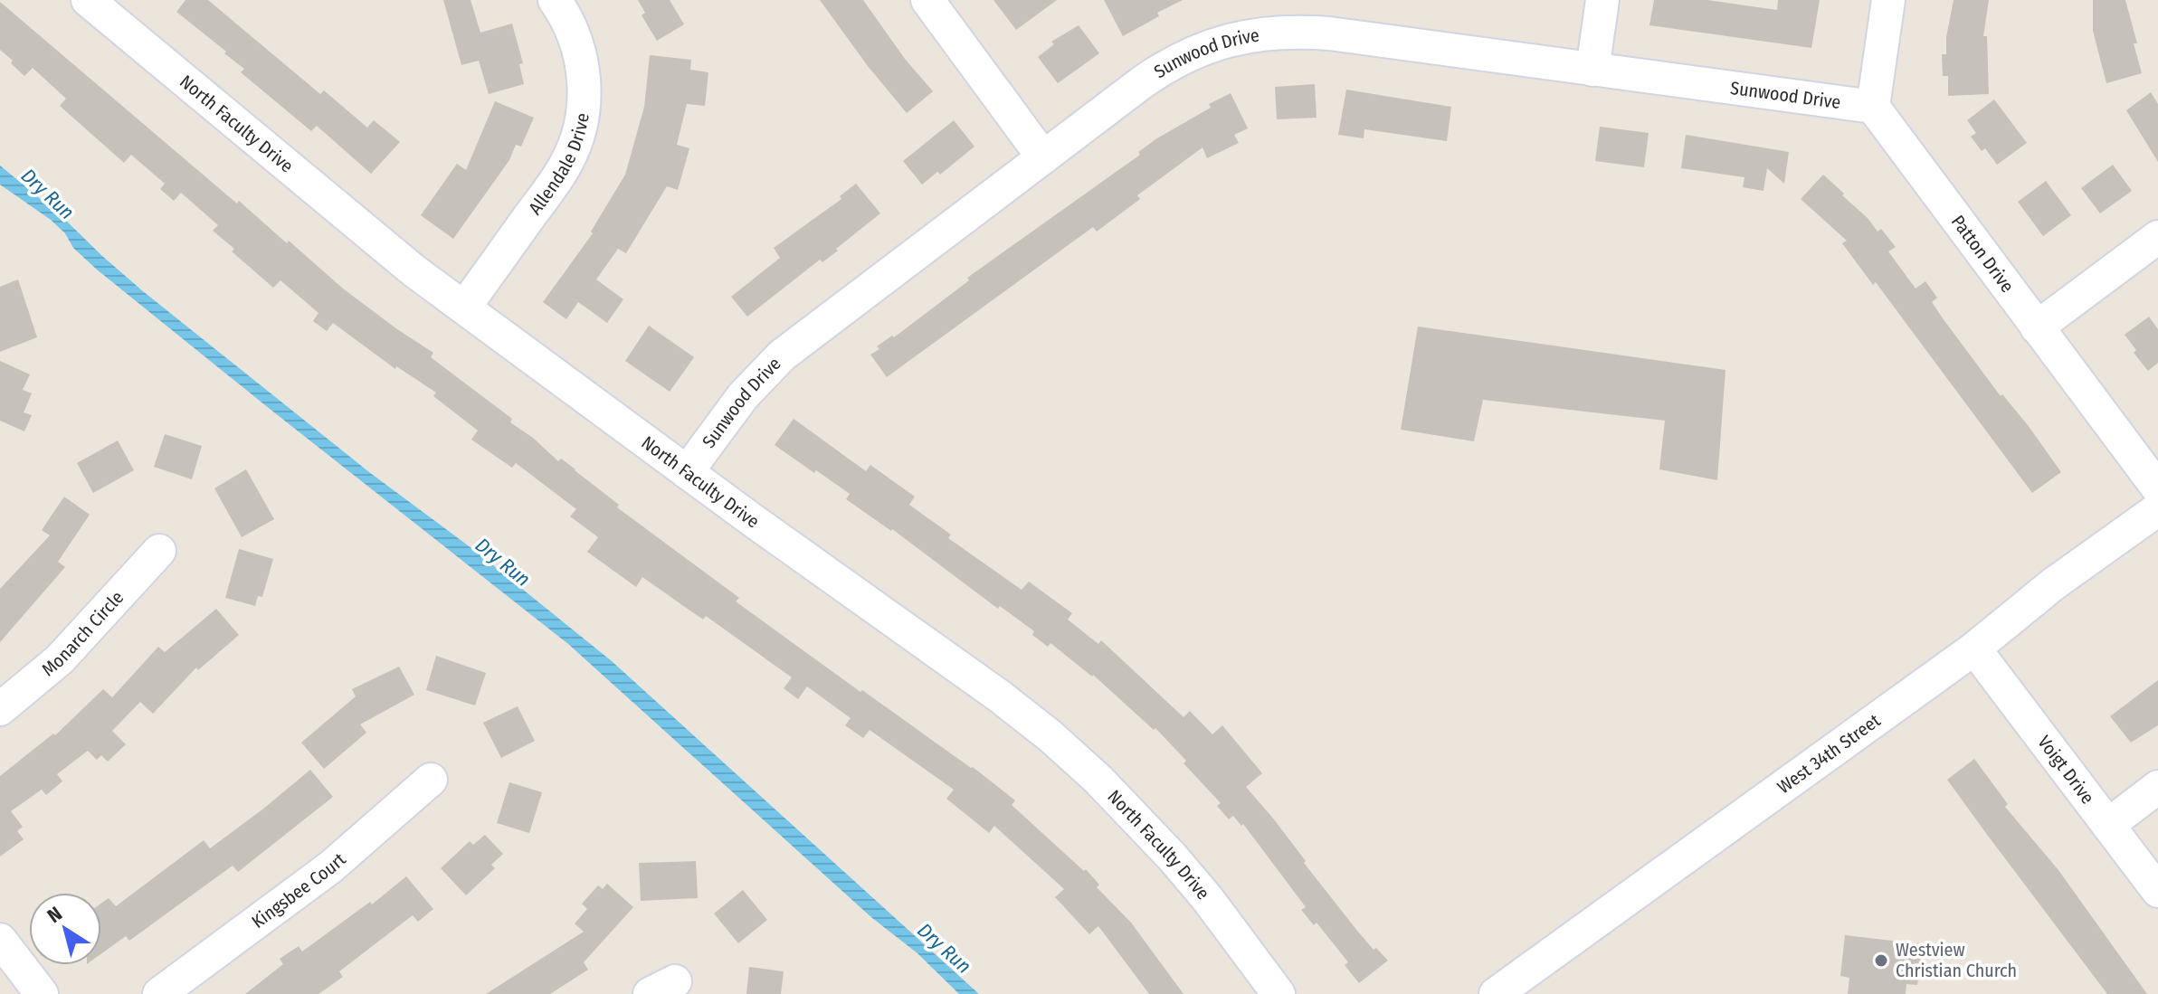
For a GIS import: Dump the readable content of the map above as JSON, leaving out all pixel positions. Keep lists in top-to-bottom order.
{
  "streets": {
    "street": [
      "Sunwood Drive",
      "North Faculty Drive",
      "Allendale Drive",
      "Patton Drive",
      "Monarch Circle",
      "West 34th Street",
      "Voigt Drive",
      "Kingsbee Court"
    ]
  },
  "crossings": [
    ["Sunwood Drive", "North Faculty Drive"],
    ["Sunwood Drive", "Patton Drive"],
    ["North Faculty Drive", "Allendale Drive"],
    ["West 34th Street", "Voigt Drive"]
  ],
  "water": ["Dry Run"],
  "places": ["Westview Christian Church"],
  "north": "top left"
}
